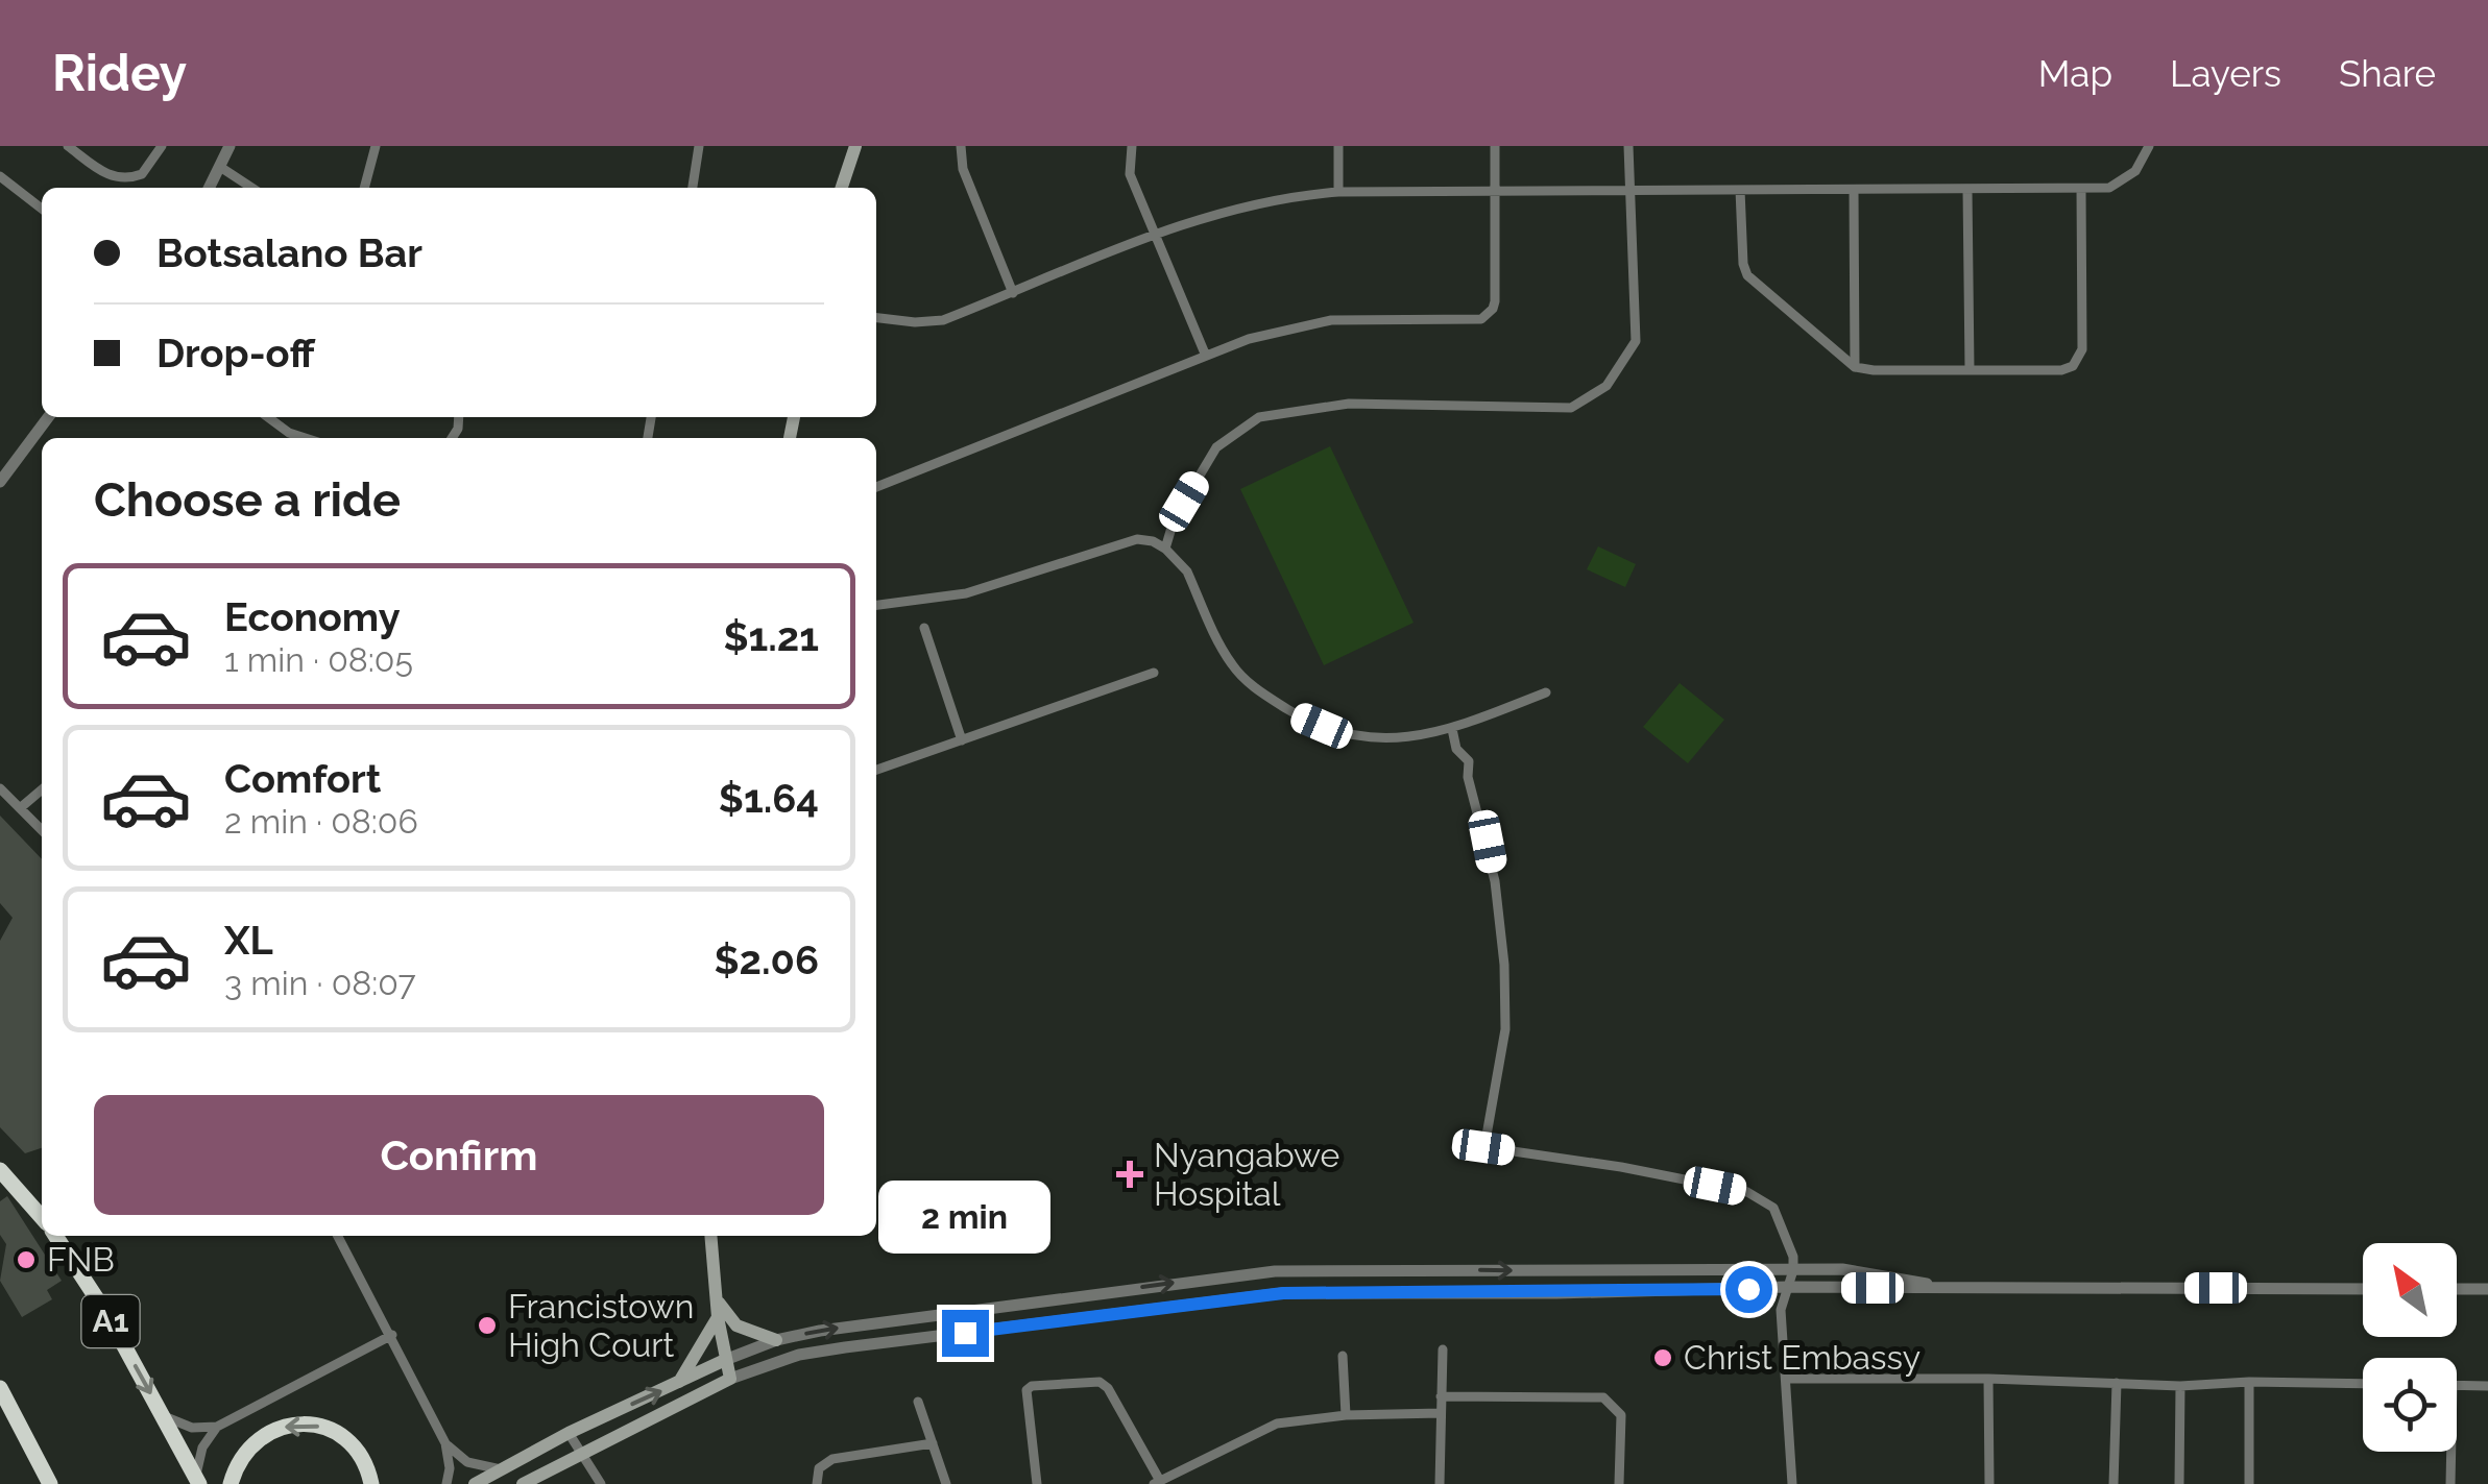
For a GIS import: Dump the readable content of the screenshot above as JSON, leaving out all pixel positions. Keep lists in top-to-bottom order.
{
  "streets": {
    "highway": ["A1"]
  },
  "places": {
    "health": ["Nyangabwe Hospital"],
    "other": ["FNB", "Francistown High Court", "Christ Embassy"]
  },
  "north": "top left",
  "page": {
    "header": "Ridey",
    "nav": ["Map", "Layers", "Share"],
    "banner": ["Botsalano Bar", "Drop-off"],
    "heading": "Choose a ride",
    "list": [
      {
        "name": "Economy",
        "note": "1 min · 08:05",
        "value": "$1.21"
      },
      {
        "name": "Comfort",
        "note": "2 min · 08:06",
        "value": "$1.64"
      },
      {
        "name": "XL",
        "note": "3 min · 08:07",
        "value": "$2.06"
      }
    ],
    "buttons": "Confirm",
    "bubble": "2 min"
  }
}
